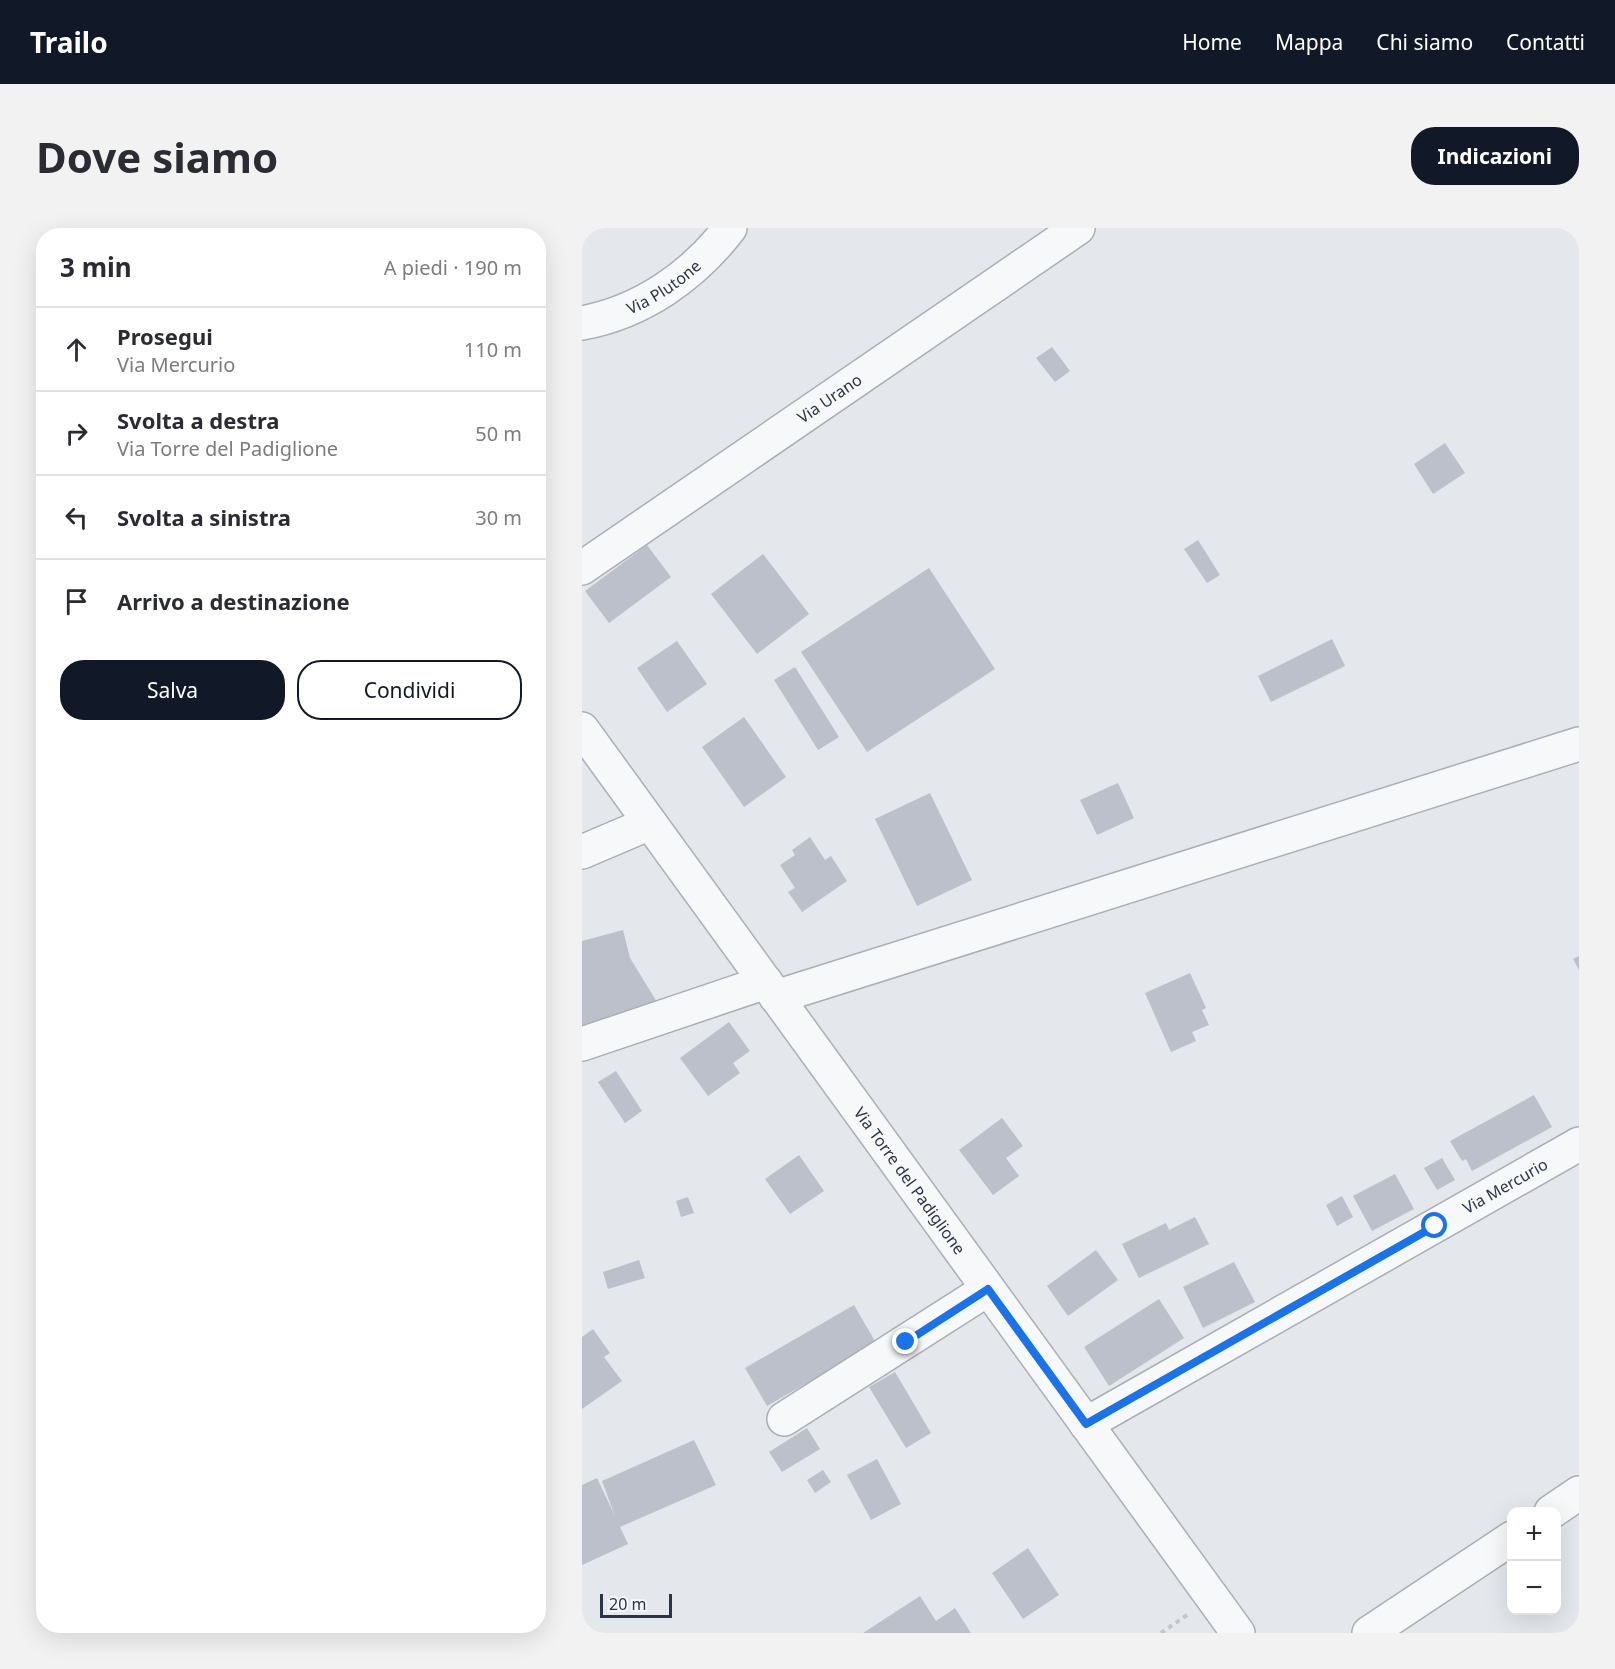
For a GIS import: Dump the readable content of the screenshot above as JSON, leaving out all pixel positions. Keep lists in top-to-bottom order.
{
  "streets": {
    "street": [
      "Via Plutone",
      "Via Urano",
      "Via Torre del Padiglione",
      "Via Mercurio"
    ]
  },
  "crossings": [
    ["Via Torre del Padiglione", "Via Mercurio"]
  ],
  "scale_bar": "20 m",
  "page": {
    "header": "Trailo",
    "nav": [
      "Home",
      "Mappa",
      "Chi siamo",
      "Contatti"
    ],
    "buttons": [
      "Indicazioni",
      ["Salva", "Condividi"]
    ],
    "title": "Dove siamo",
    "heading": ["3 min", "A piedi · 190 m"],
    "list": [
      ["Prosegui", "Via Mercurio", "110 m"],
      ["Svolta a destra", "Via Torre del Padiglione", "50 m"],
      ["Svolta a sinistra", "30 m"],
      "Arrivo a destinazione"
    ],
    "map_buttons": ["+", "−"],
    "scale": "20 m"
  }
}
